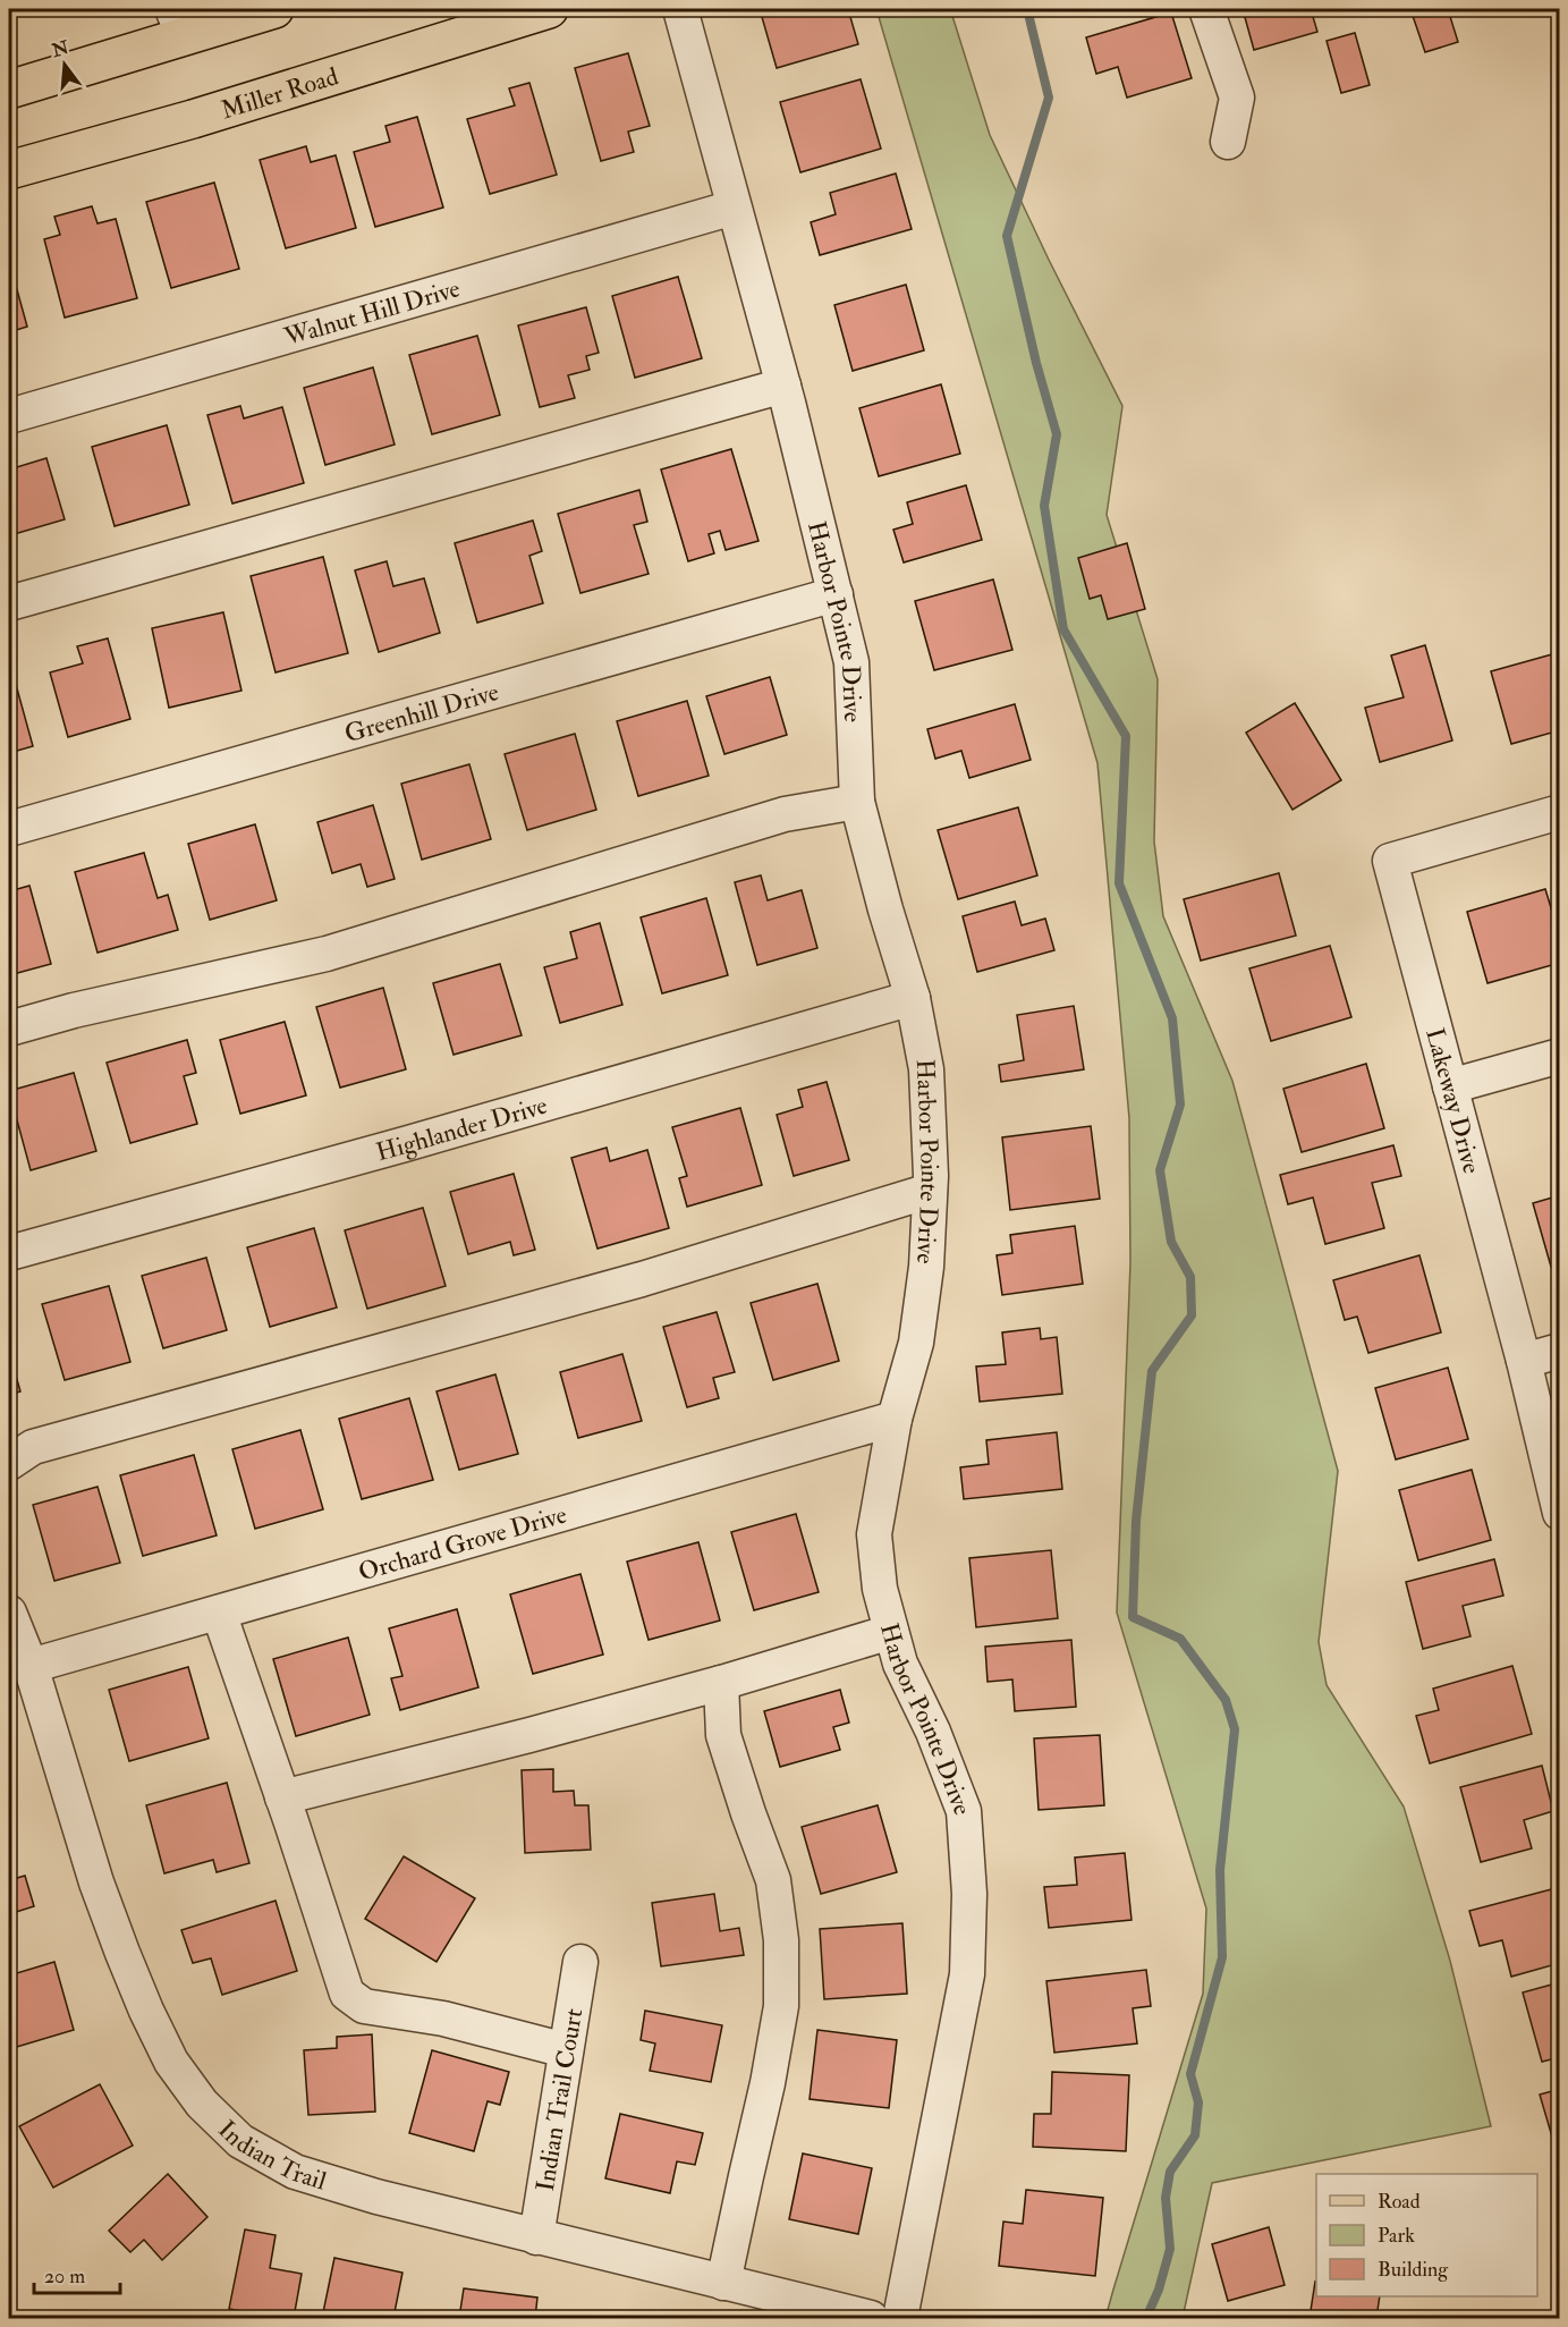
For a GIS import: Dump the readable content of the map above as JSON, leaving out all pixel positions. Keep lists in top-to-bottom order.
{
  "streets": {
    "main road": ["Miller Road"],
    "street": [
      "Walnut Hill Drive",
      "Harbor Pointe Drive",
      "Greenhill Drive",
      "Lakeway Drive",
      "Highlander Drive",
      "Orchard Grove Drive",
      "Indian Trail Court",
      "Indian Trail"
    ]
  },
  "crossings": [
    ["Walnut Hill Drive", "Harbor Pointe Drive"],
    ["Harbor Pointe Drive", "Greenhill Drive"],
    ["Harbor Pointe Drive", "Highlander Drive"],
    ["Harbor Pointe Drive", "Orchard Grove Drive"],
    ["Orchard Grove Drive", "Indian Trail"],
    ["Indian Trail Court", "Indian Trail"]
  ],
  "legend": ["Road", "Park", "Building"],
  "scale_bar": "20 m",
  "north": "top"
}
